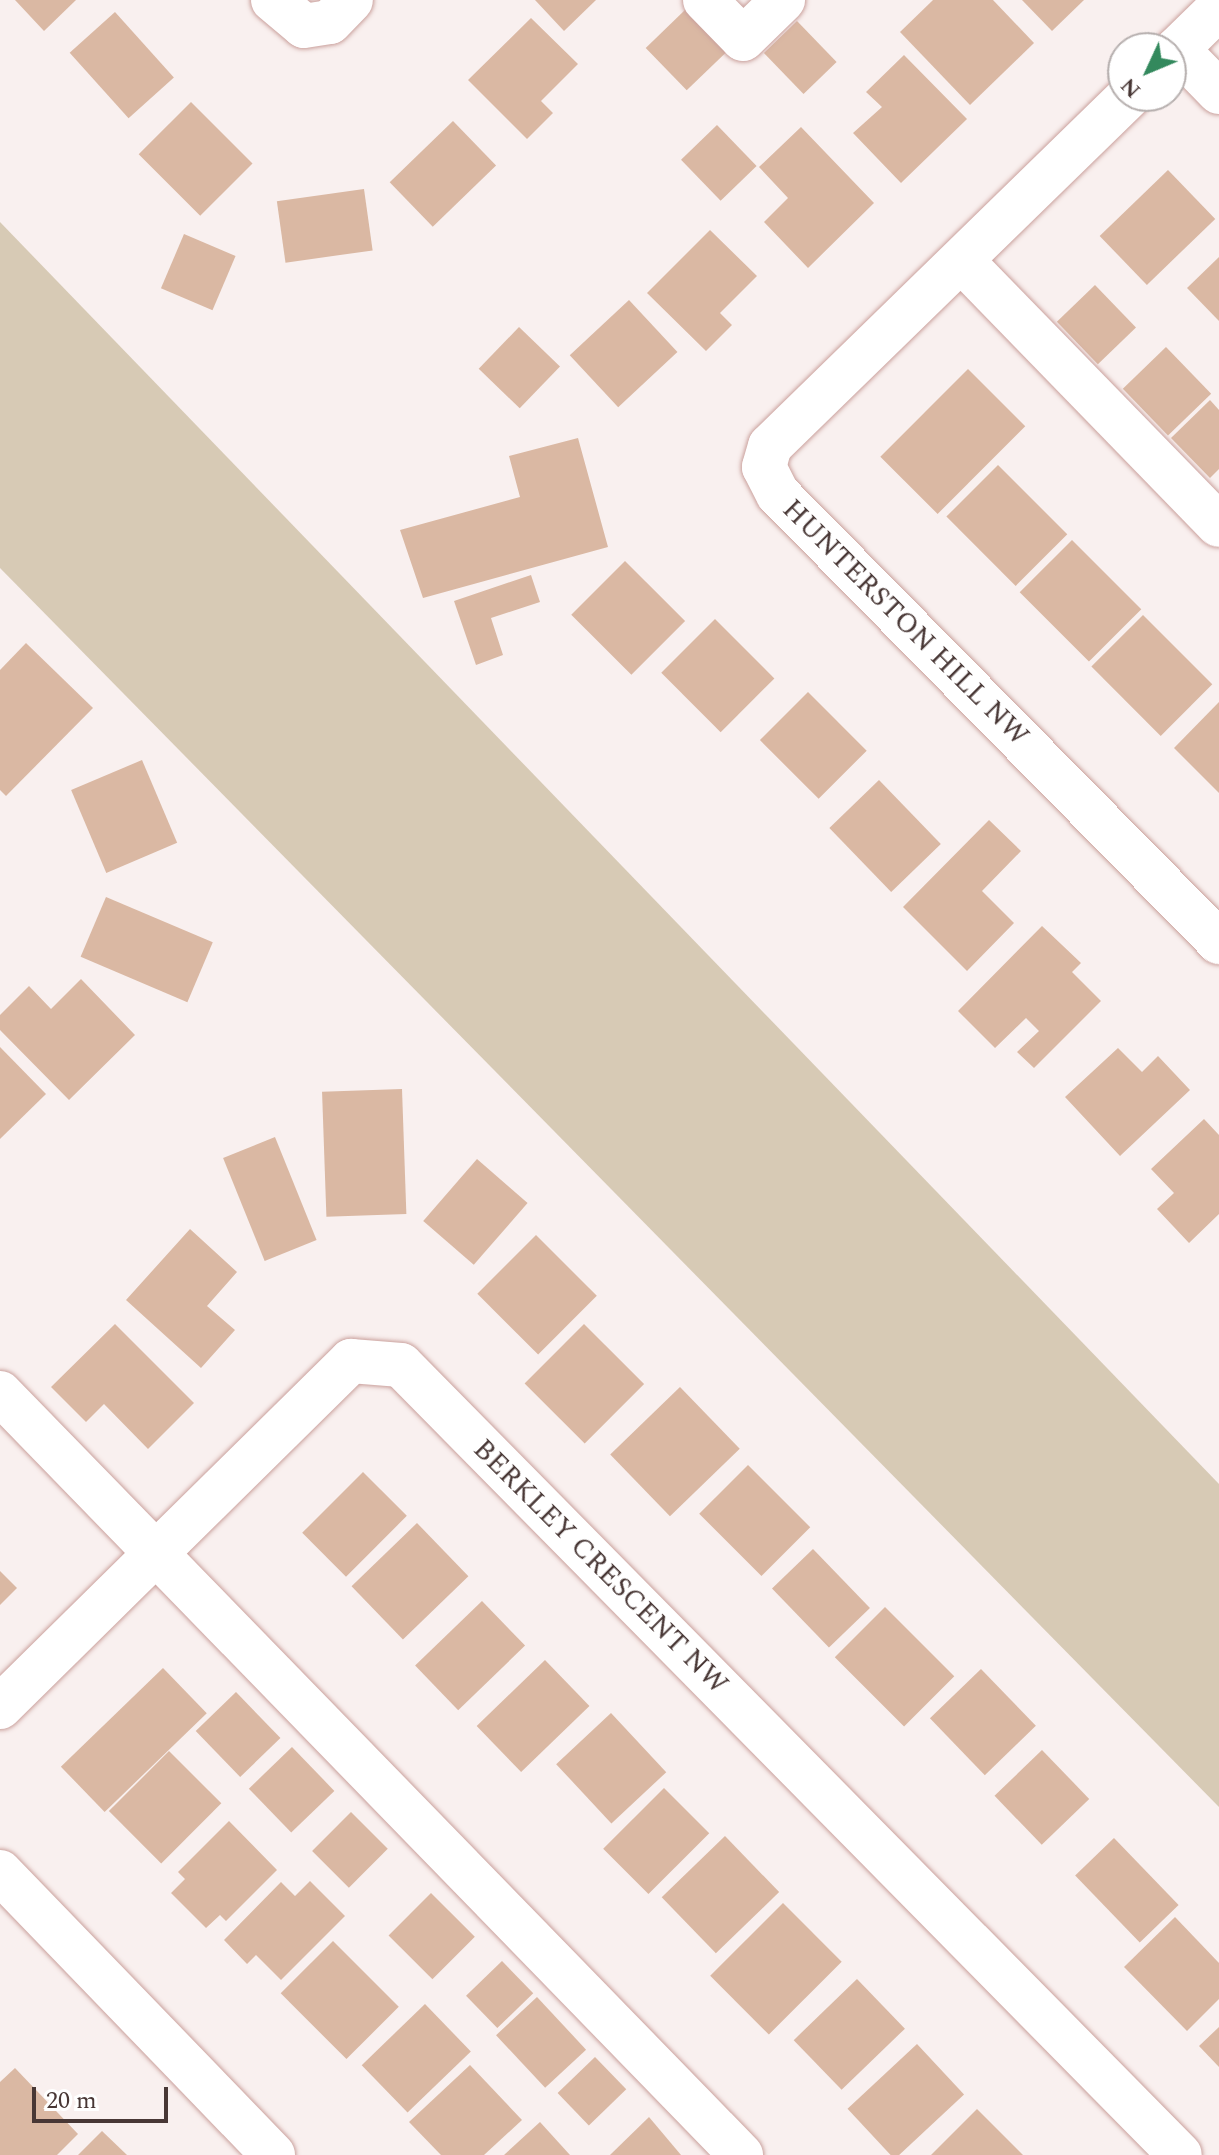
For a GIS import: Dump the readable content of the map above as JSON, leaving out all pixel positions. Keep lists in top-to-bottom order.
{
  "streets": {
    "street": ["HUNTERSTON HILL NW", "BERKLEY CRESCENT NW"]
  },
  "scale_bar": "20 m",
  "north": "bottom left"
}
